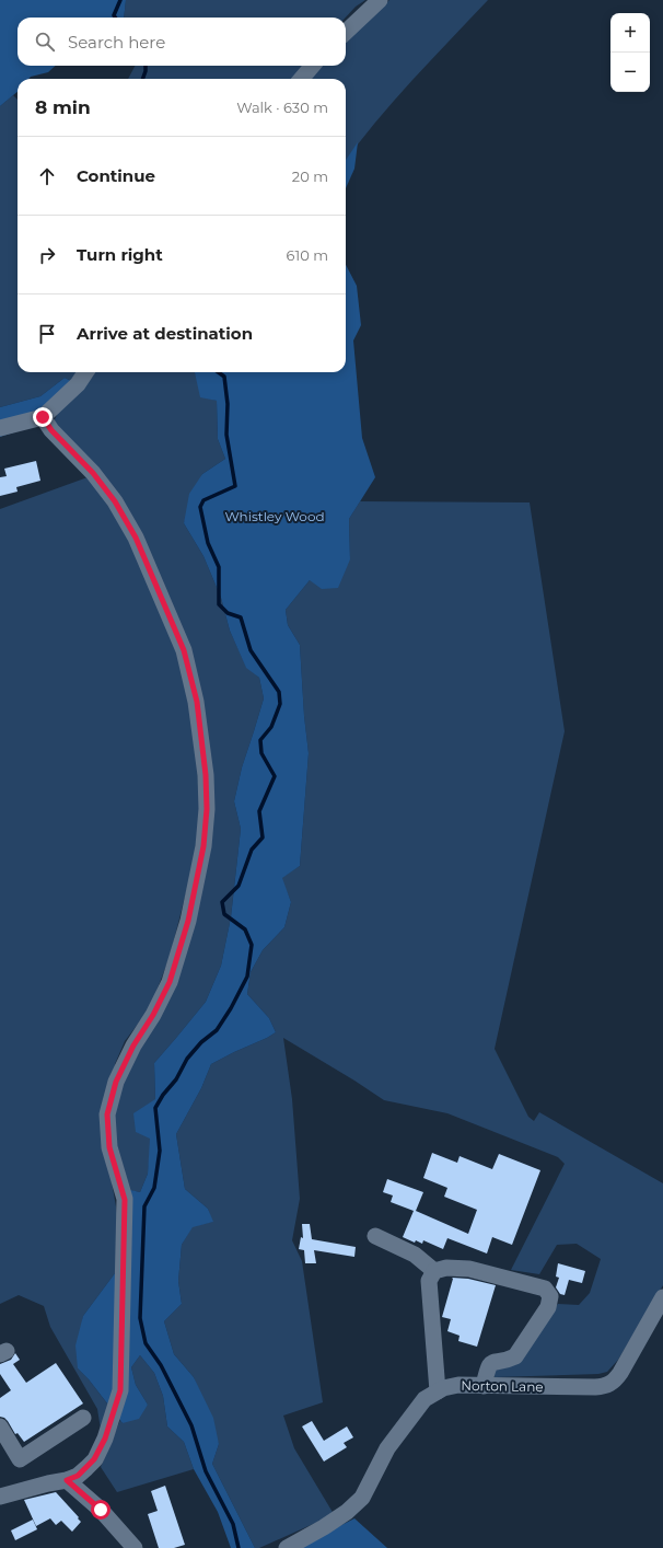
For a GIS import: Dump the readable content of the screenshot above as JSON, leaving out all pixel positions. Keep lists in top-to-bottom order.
{
  "streets": {
    "street": ["Norton Lane"]
  },
  "parks": ["Whistley Wood"],
  "page": {
    "map_buttons": ["+", "−"],
    "search": "Search here",
    "heading": ["8 min", "Walk · 630 m"],
    "list": [
      ["Continue", "20 m"],
      ["Turn right", "610 m"],
      "Arrive at destination"
    ]
  }
}
